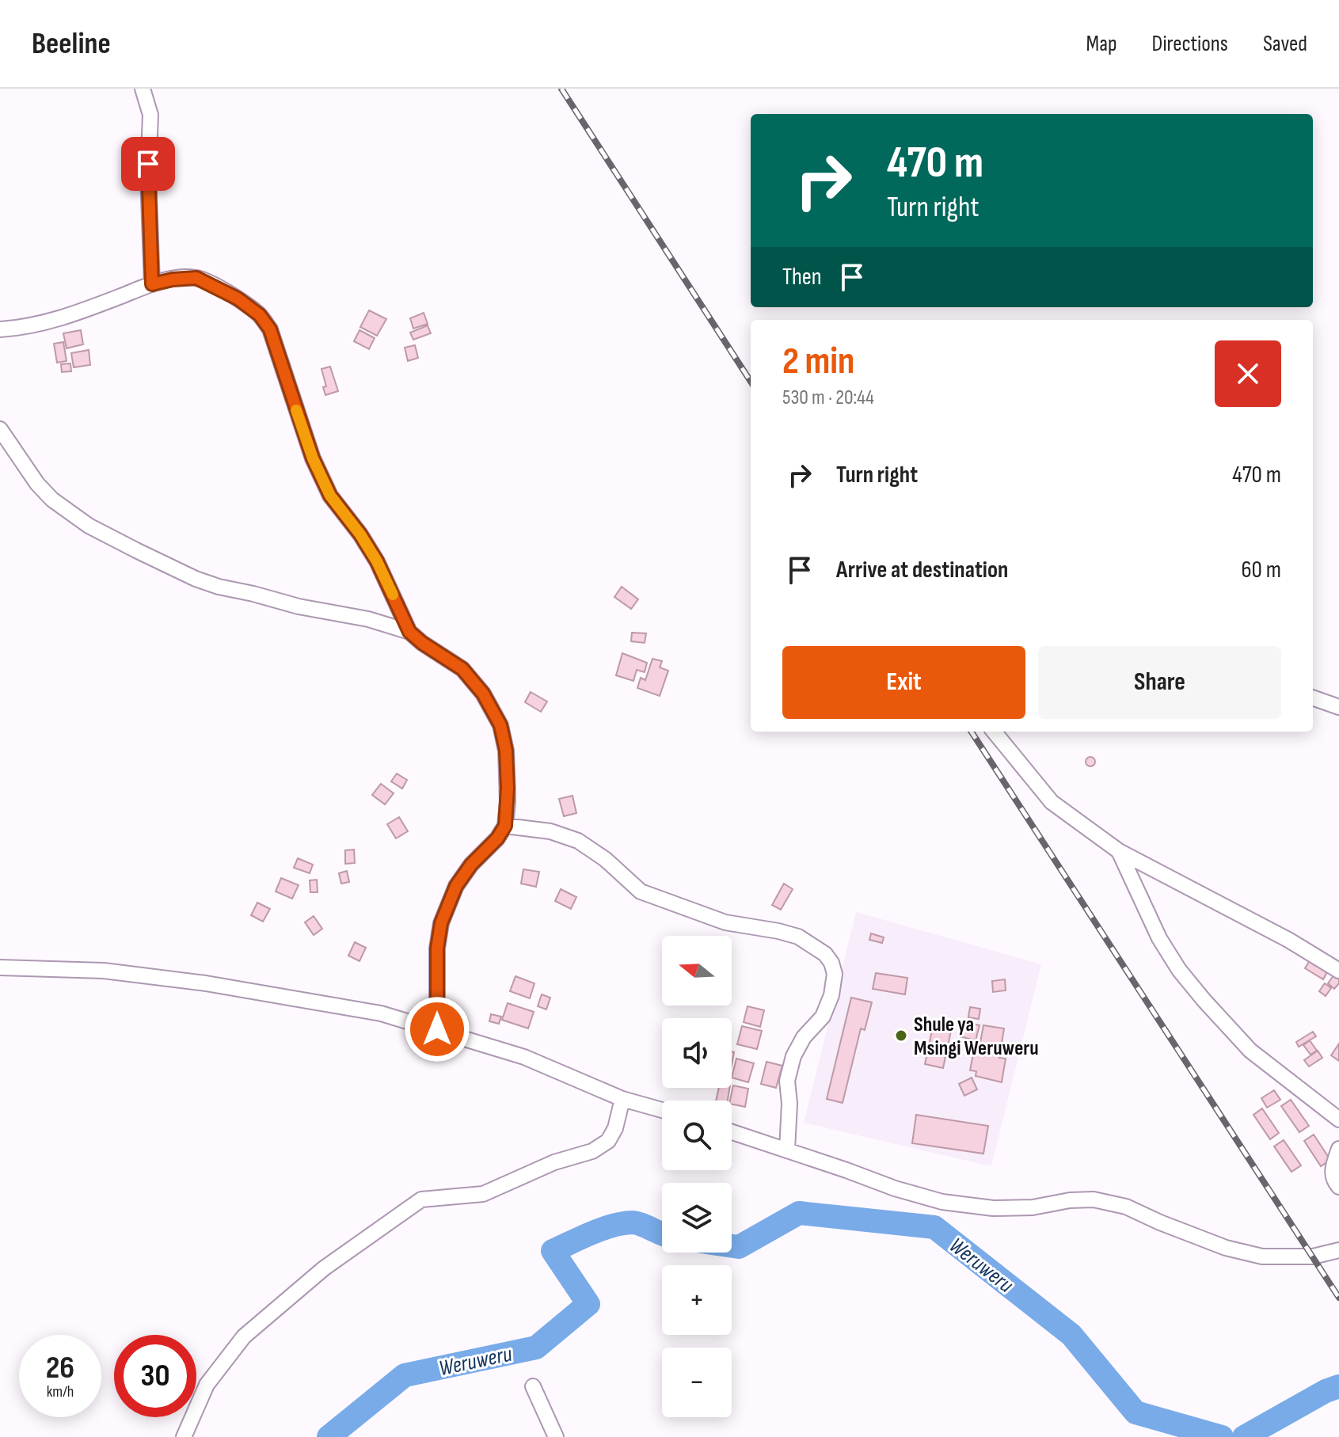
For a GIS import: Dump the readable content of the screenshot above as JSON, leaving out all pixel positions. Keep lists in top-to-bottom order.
{
  "water": ["Weruweru"],
  "places": ["Shule ya Msingi Weruweru"],
  "north": "left",
  "page": {
    "header": "Beeline",
    "nav": ["Map", "Directions", "Saved"],
    "turn": ["470 m", "Turn right"],
    "then": "Then",
    "heading": ["2 min", "530 m · 20:44"],
    "list": [
      {
        "name": "Turn right",
        "value": "470 m"
      },
      {
        "name": "Arrive at destination",
        "value": "60 m"
      }
    ],
    "buttons": ["Exit", "Share"],
    "map_buttons": ["+", "−"],
    "speed": "26 km/h",
    "limit": "30"
  }
}
